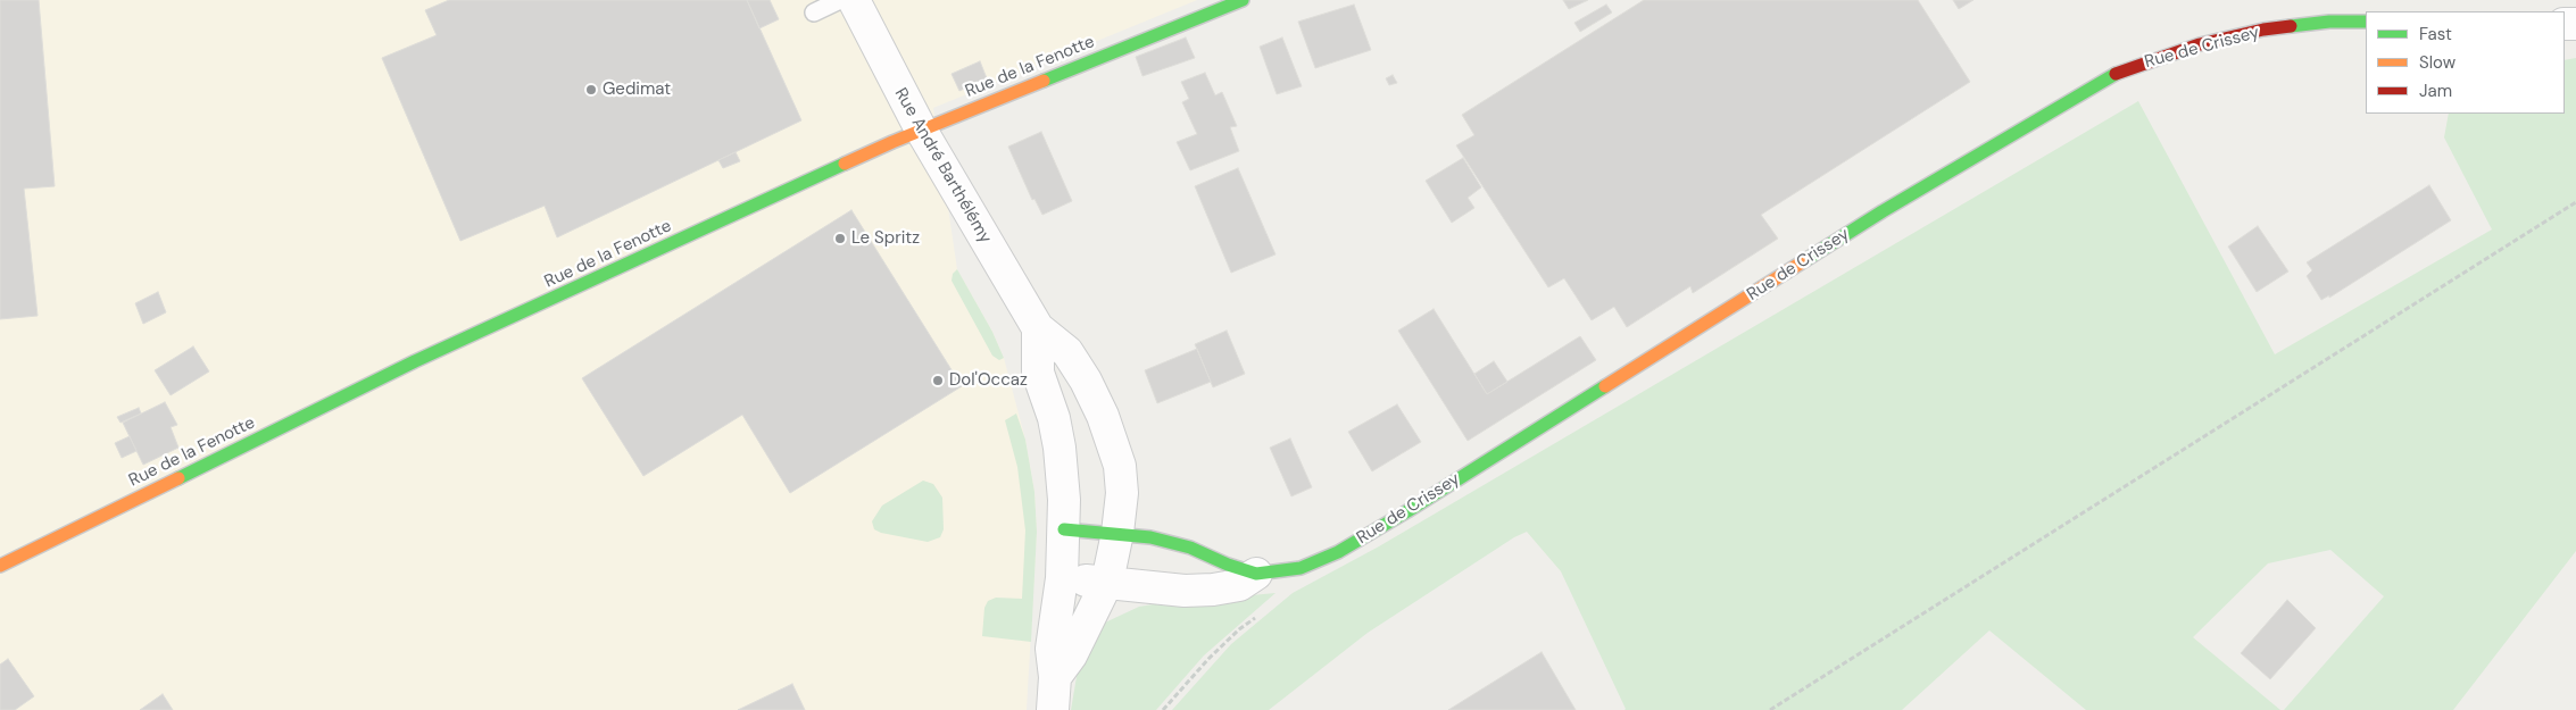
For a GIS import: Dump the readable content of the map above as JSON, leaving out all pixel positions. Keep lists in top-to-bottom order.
{
  "streets": {
    "street": ["Rue de Crissey", "Rue de la Fenotte", "Rue André Barthélémy"]
  },
  "crossings": [
    ["Rue de Crissey", "Rue André Barthélémy"],
    ["Rue de la Fenotte", "Rue André Barthélémy"]
  ],
  "places": ["Gedimat", "Le Spritz", "Dol'Occaz"],
  "legend": ["Fast", "Slow", "Jam"]
}
